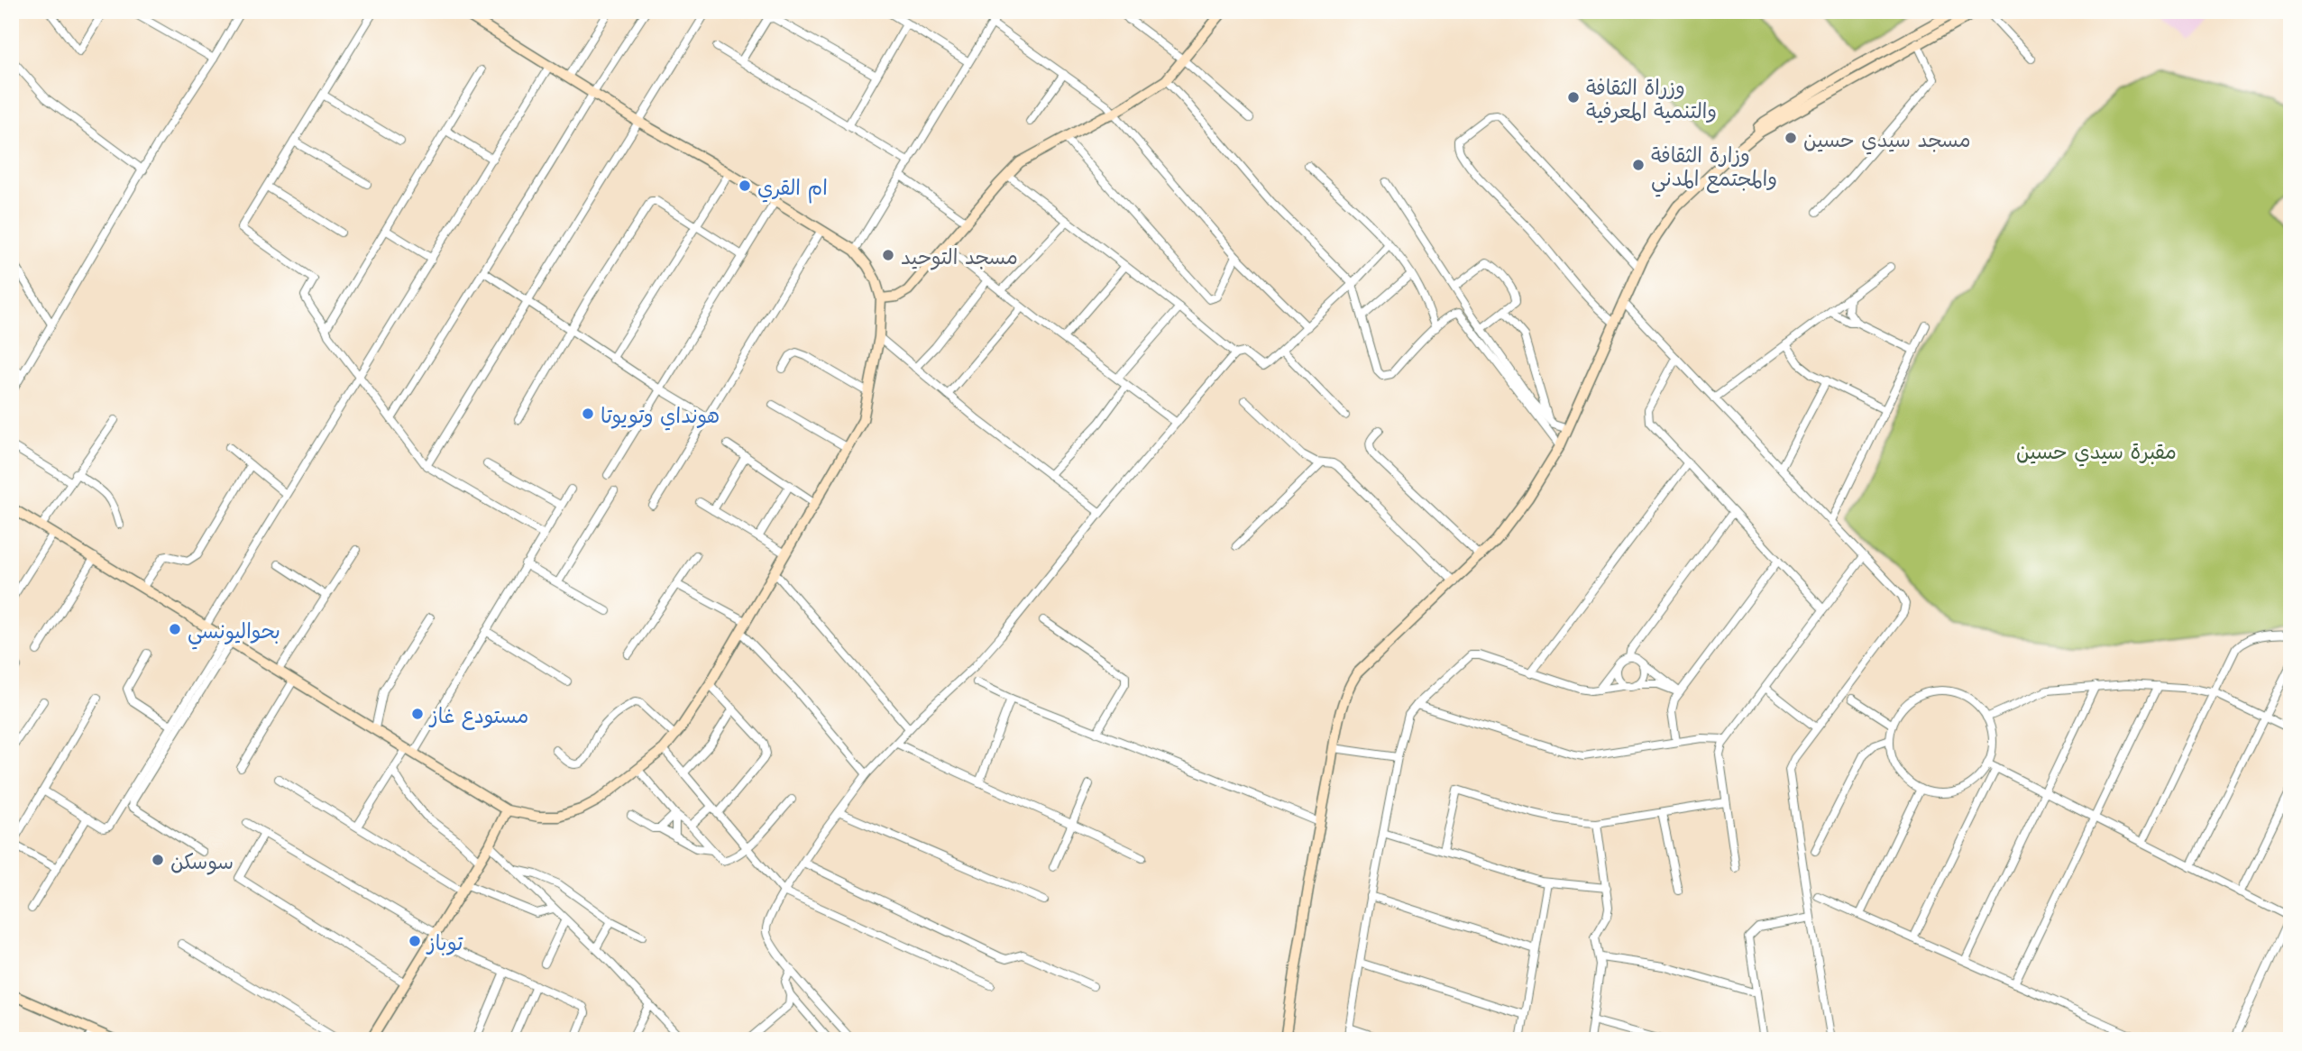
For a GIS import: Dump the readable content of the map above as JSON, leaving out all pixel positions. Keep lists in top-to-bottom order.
{
  "parks": ["مقبرة سيدي حسين"],
  "places": [
    "وزراة الثقافة والتنمية المعرفية",
    "مسجد سيدي حسين",
    "وزارة الثقافة والمجتمع المدني",
    "ام القري",
    "مسجد التوحيد",
    "هونداي وتويوتا",
    "بحواليونسي",
    "مستودع غاز",
    "سوسكن",
    "توباز"
  ]
}
